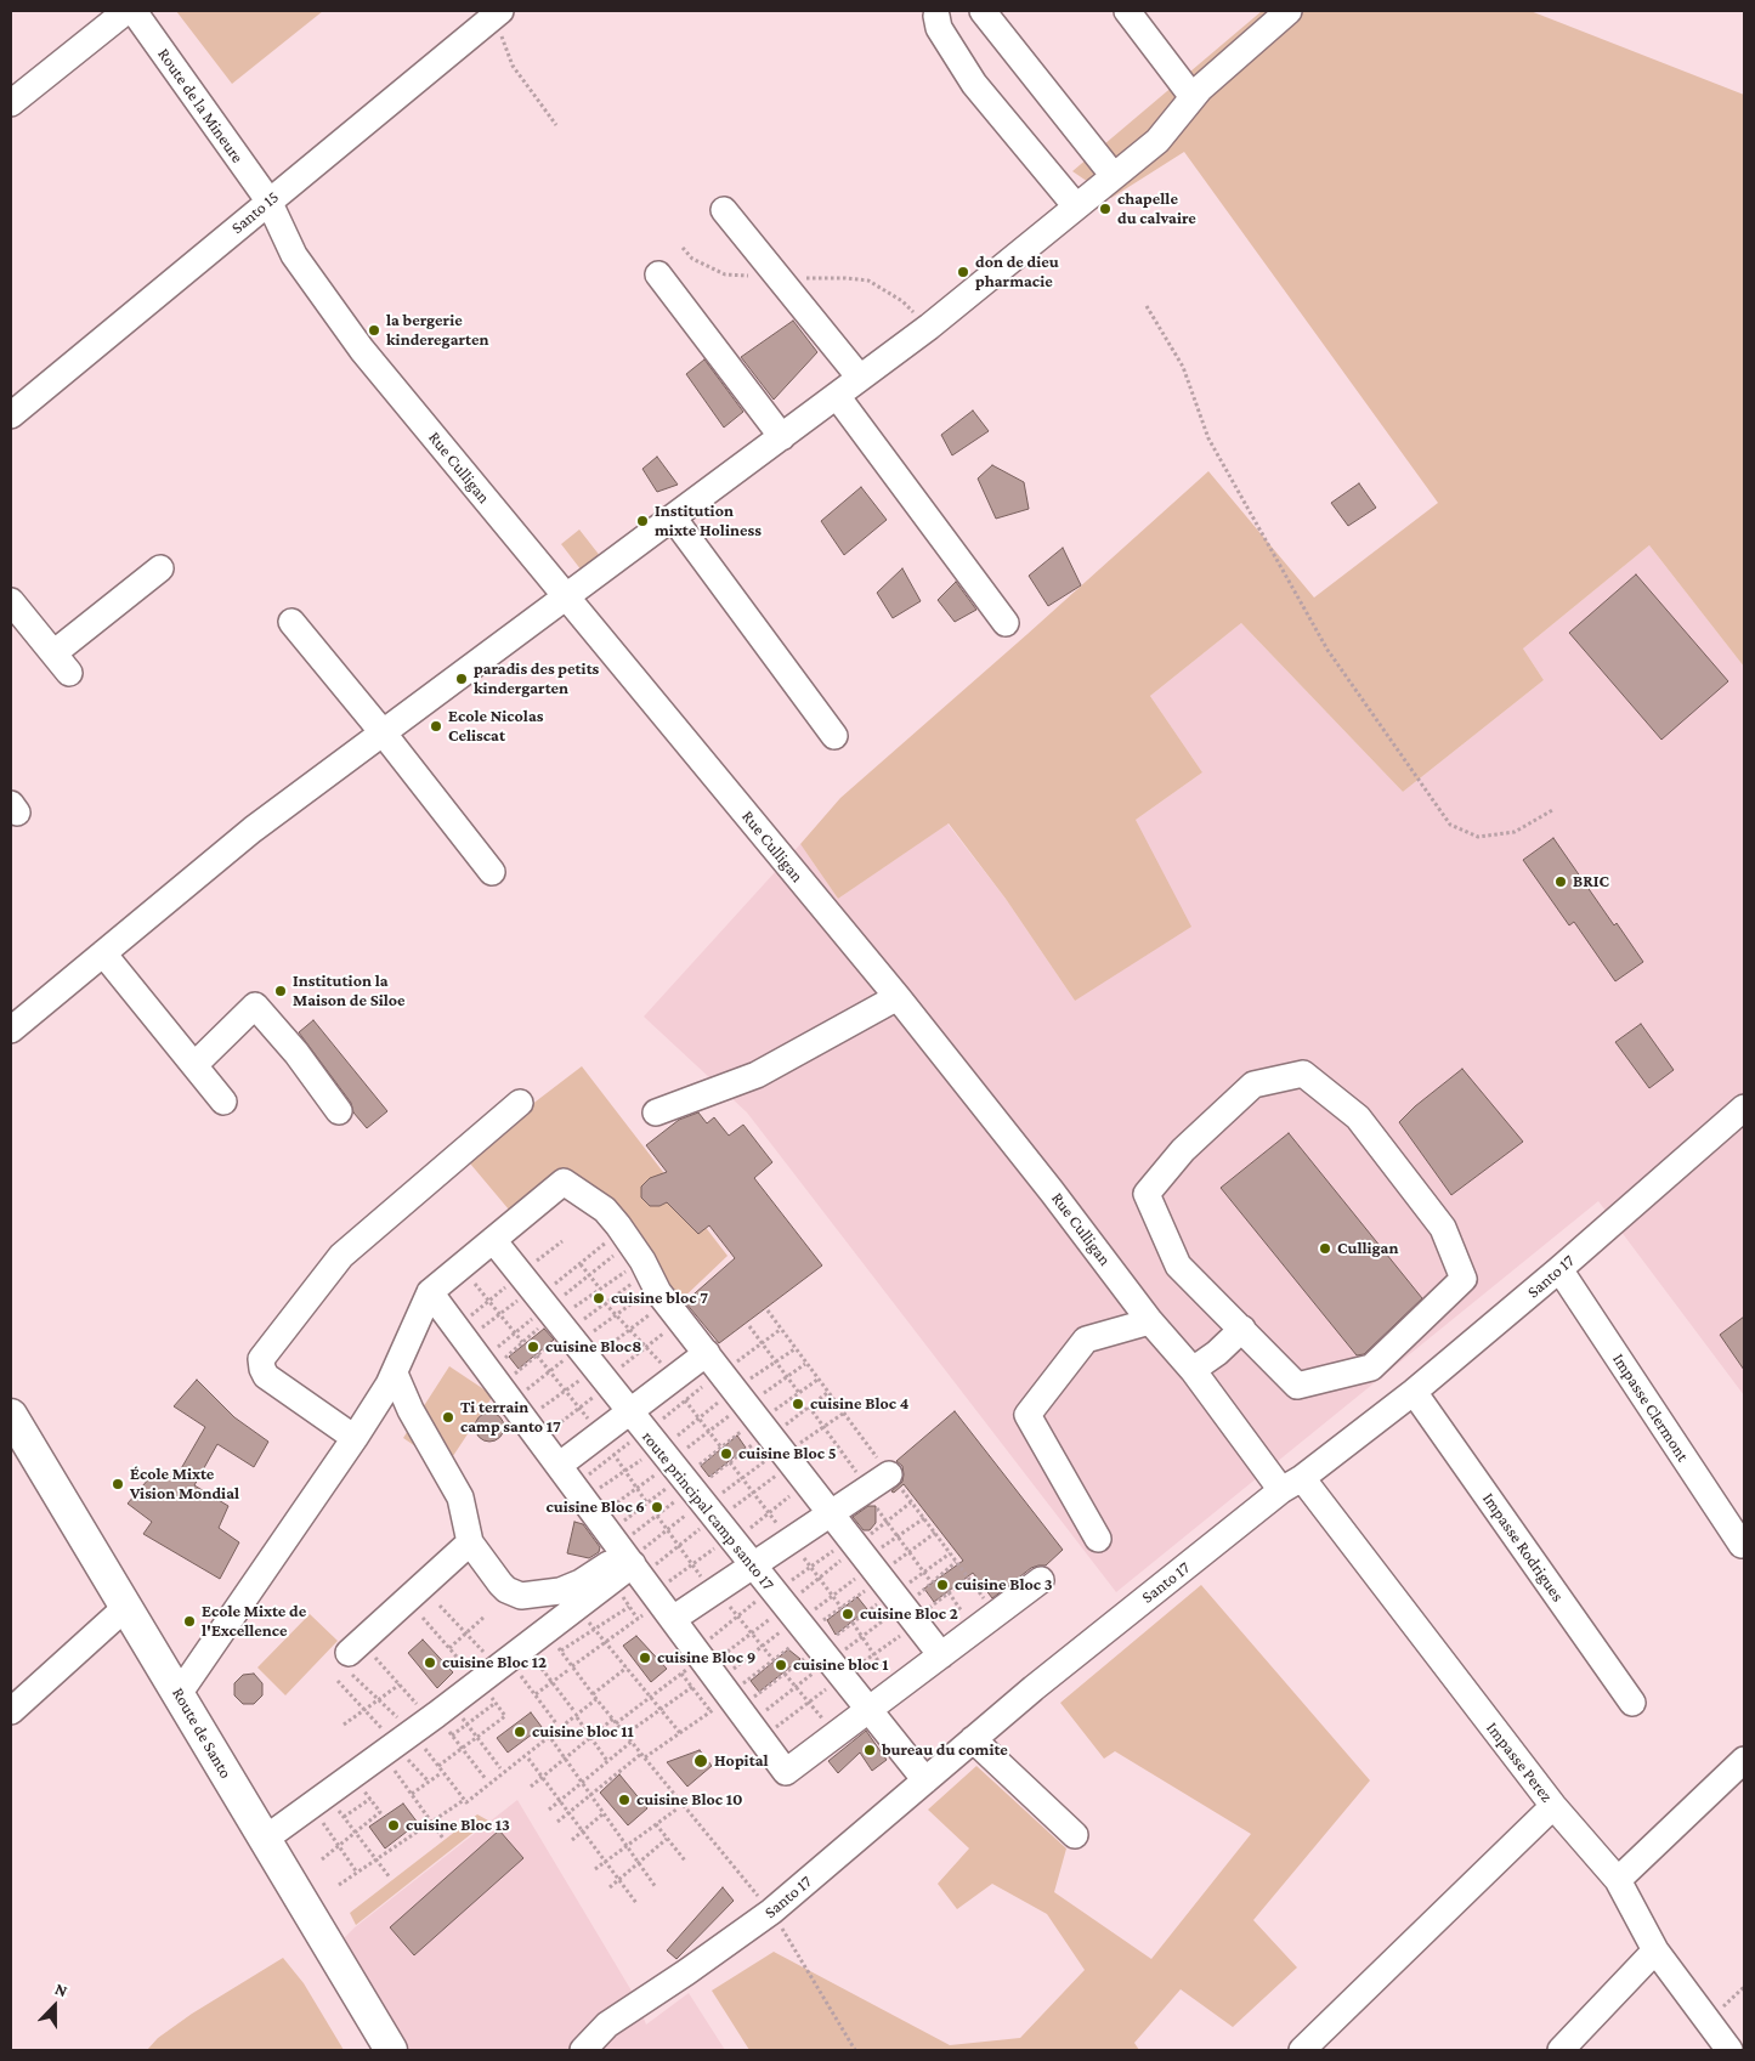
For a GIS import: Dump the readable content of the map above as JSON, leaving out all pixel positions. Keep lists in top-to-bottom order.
{
  "streets": {
    "main road": ["Route de Santo"],
    "street": [
      "Route de la Mineure",
      "Santo 15",
      "Rue Culligan",
      "Santo 17",
      "Impasse Clermont",
      "route principal camp santo 17",
      "Impasse Rodrigues",
      "Impasse Perez"
    ]
  },
  "crossings": [
    ["Route de la Mineure", "Santo 15"],
    ["Route de la Mineure", "Rue Culligan"],
    ["Santo 15", "Rue Culligan"],
    ["Rue Culligan", "Santo 17"],
    ["Rue Culligan", "Impasse Perez"],
    ["Santo 17", "Impasse Clermont"],
    ["Santo 17", "route principal camp santo 17"],
    ["Santo 17", "Impasse Rodrigues"],
    ["Santo 17", "Impasse Perez"]
  ],
  "places": [
    "chapelle du calvaire",
    "don de dieu pharmacie",
    "la bergerie kinderegarten",
    "Institution mixte Holiness",
    "paradis des petits kindergarten",
    "Ecole Nicolas Celiscat",
    "BRIC",
    "Institution la Maison de Siloe",
    "Culligan",
    "cuisine bloc 7",
    "cuisine Bloc8",
    "cuisine Bloc 4",
    "Ti terrain camp santo 17",
    "cuisine Bloc 5",
    "École Mixte Vision Mondial",
    "cuisine Bloc 6",
    "cuisine Bloc 3",
    "cuisine Bloc 2",
    "Ecole Mixte de l'Excellence",
    "cuisine Bloc 9",
    "cuisine Bloc 12",
    "cuisine bloc 1",
    "cuisine bloc 11",
    "bureau du comite",
    "Hopital",
    "cuisine Bloc 10",
    "cuisine Bloc 13"
  ],
  "north": "top"
}
